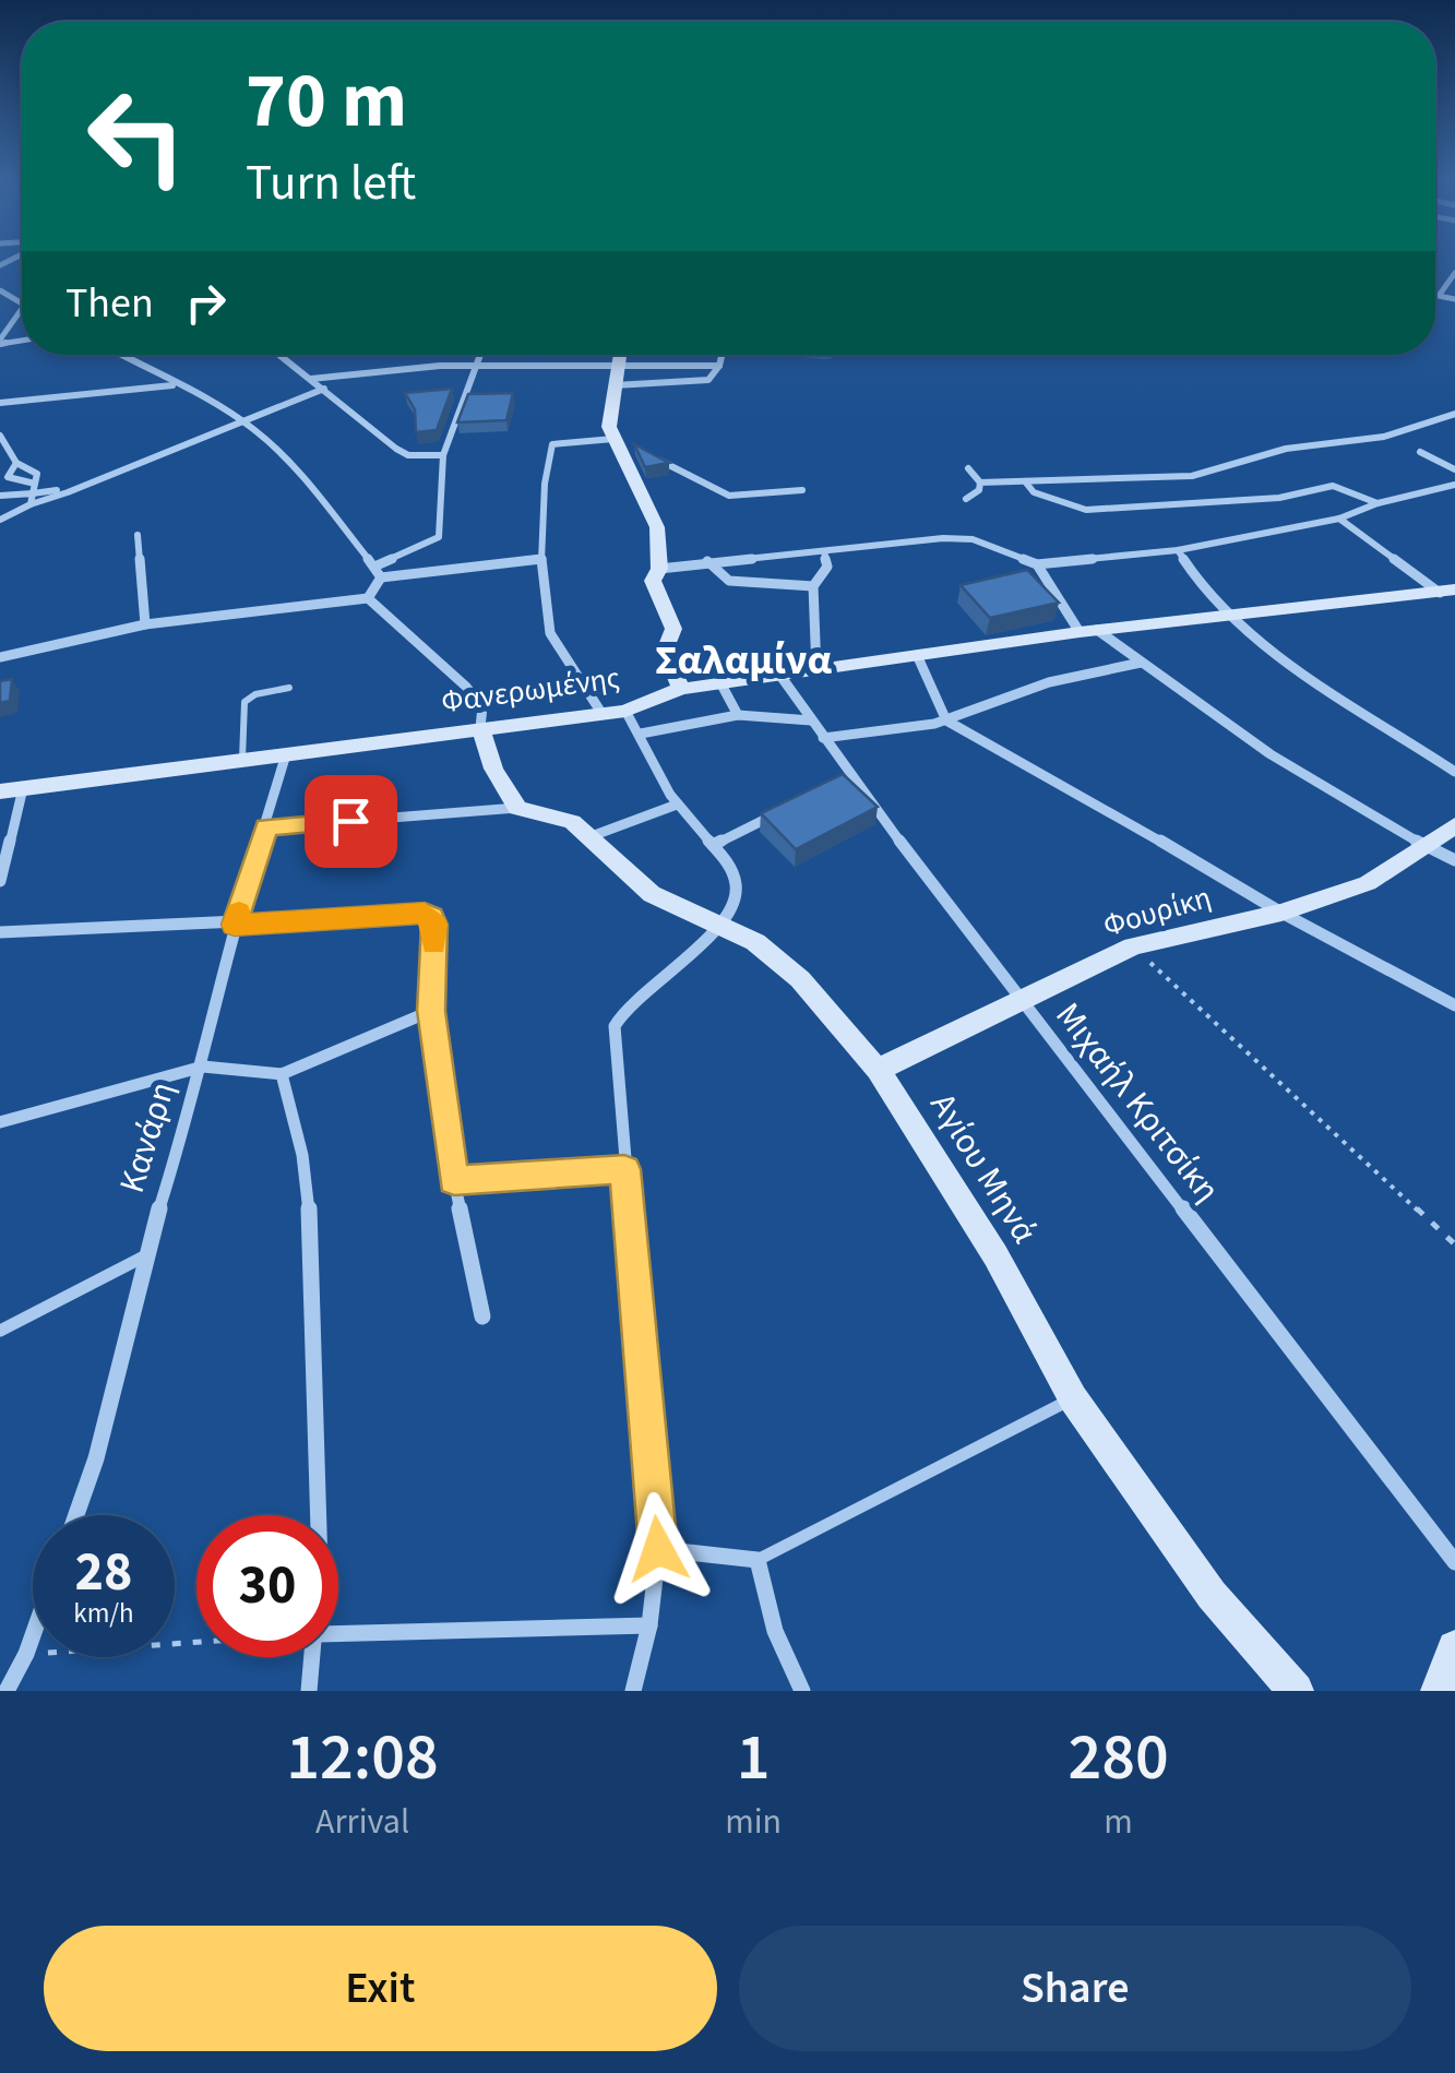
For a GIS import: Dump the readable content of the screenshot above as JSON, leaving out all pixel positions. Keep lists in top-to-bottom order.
{
  "streets": {
    "main road": ["Φανερωμένης", "Φουρίκη", "Αγίου Μηνά"],
    "street": ["Μιχαήλ Κριτσίκη", "Κανάρη"]
  },
  "crossings": [
    ["Φανερωμένης", "Μιχαήλ Κριτσίκη"],
    ["Φανερωμένης", "Κανάρη"],
    ["Φουρίκη", "Μιχαήλ Κριτσίκη"],
    ["Φουρίκη", "Αγίου Μηνά"]
  ],
  "districts": ["Σαλαμίνα"],
  "page": {
    "turn": ["70 m", "Turn left"],
    "then": "Then",
    "speed": "28 km/h",
    "limit": "30",
    "eta": [
      "12:08",
      "Arrival",
      "1",
      "min",
      "280",
      "m"
    ],
    "buttons": ["Exit", "Share"]
  }
}
